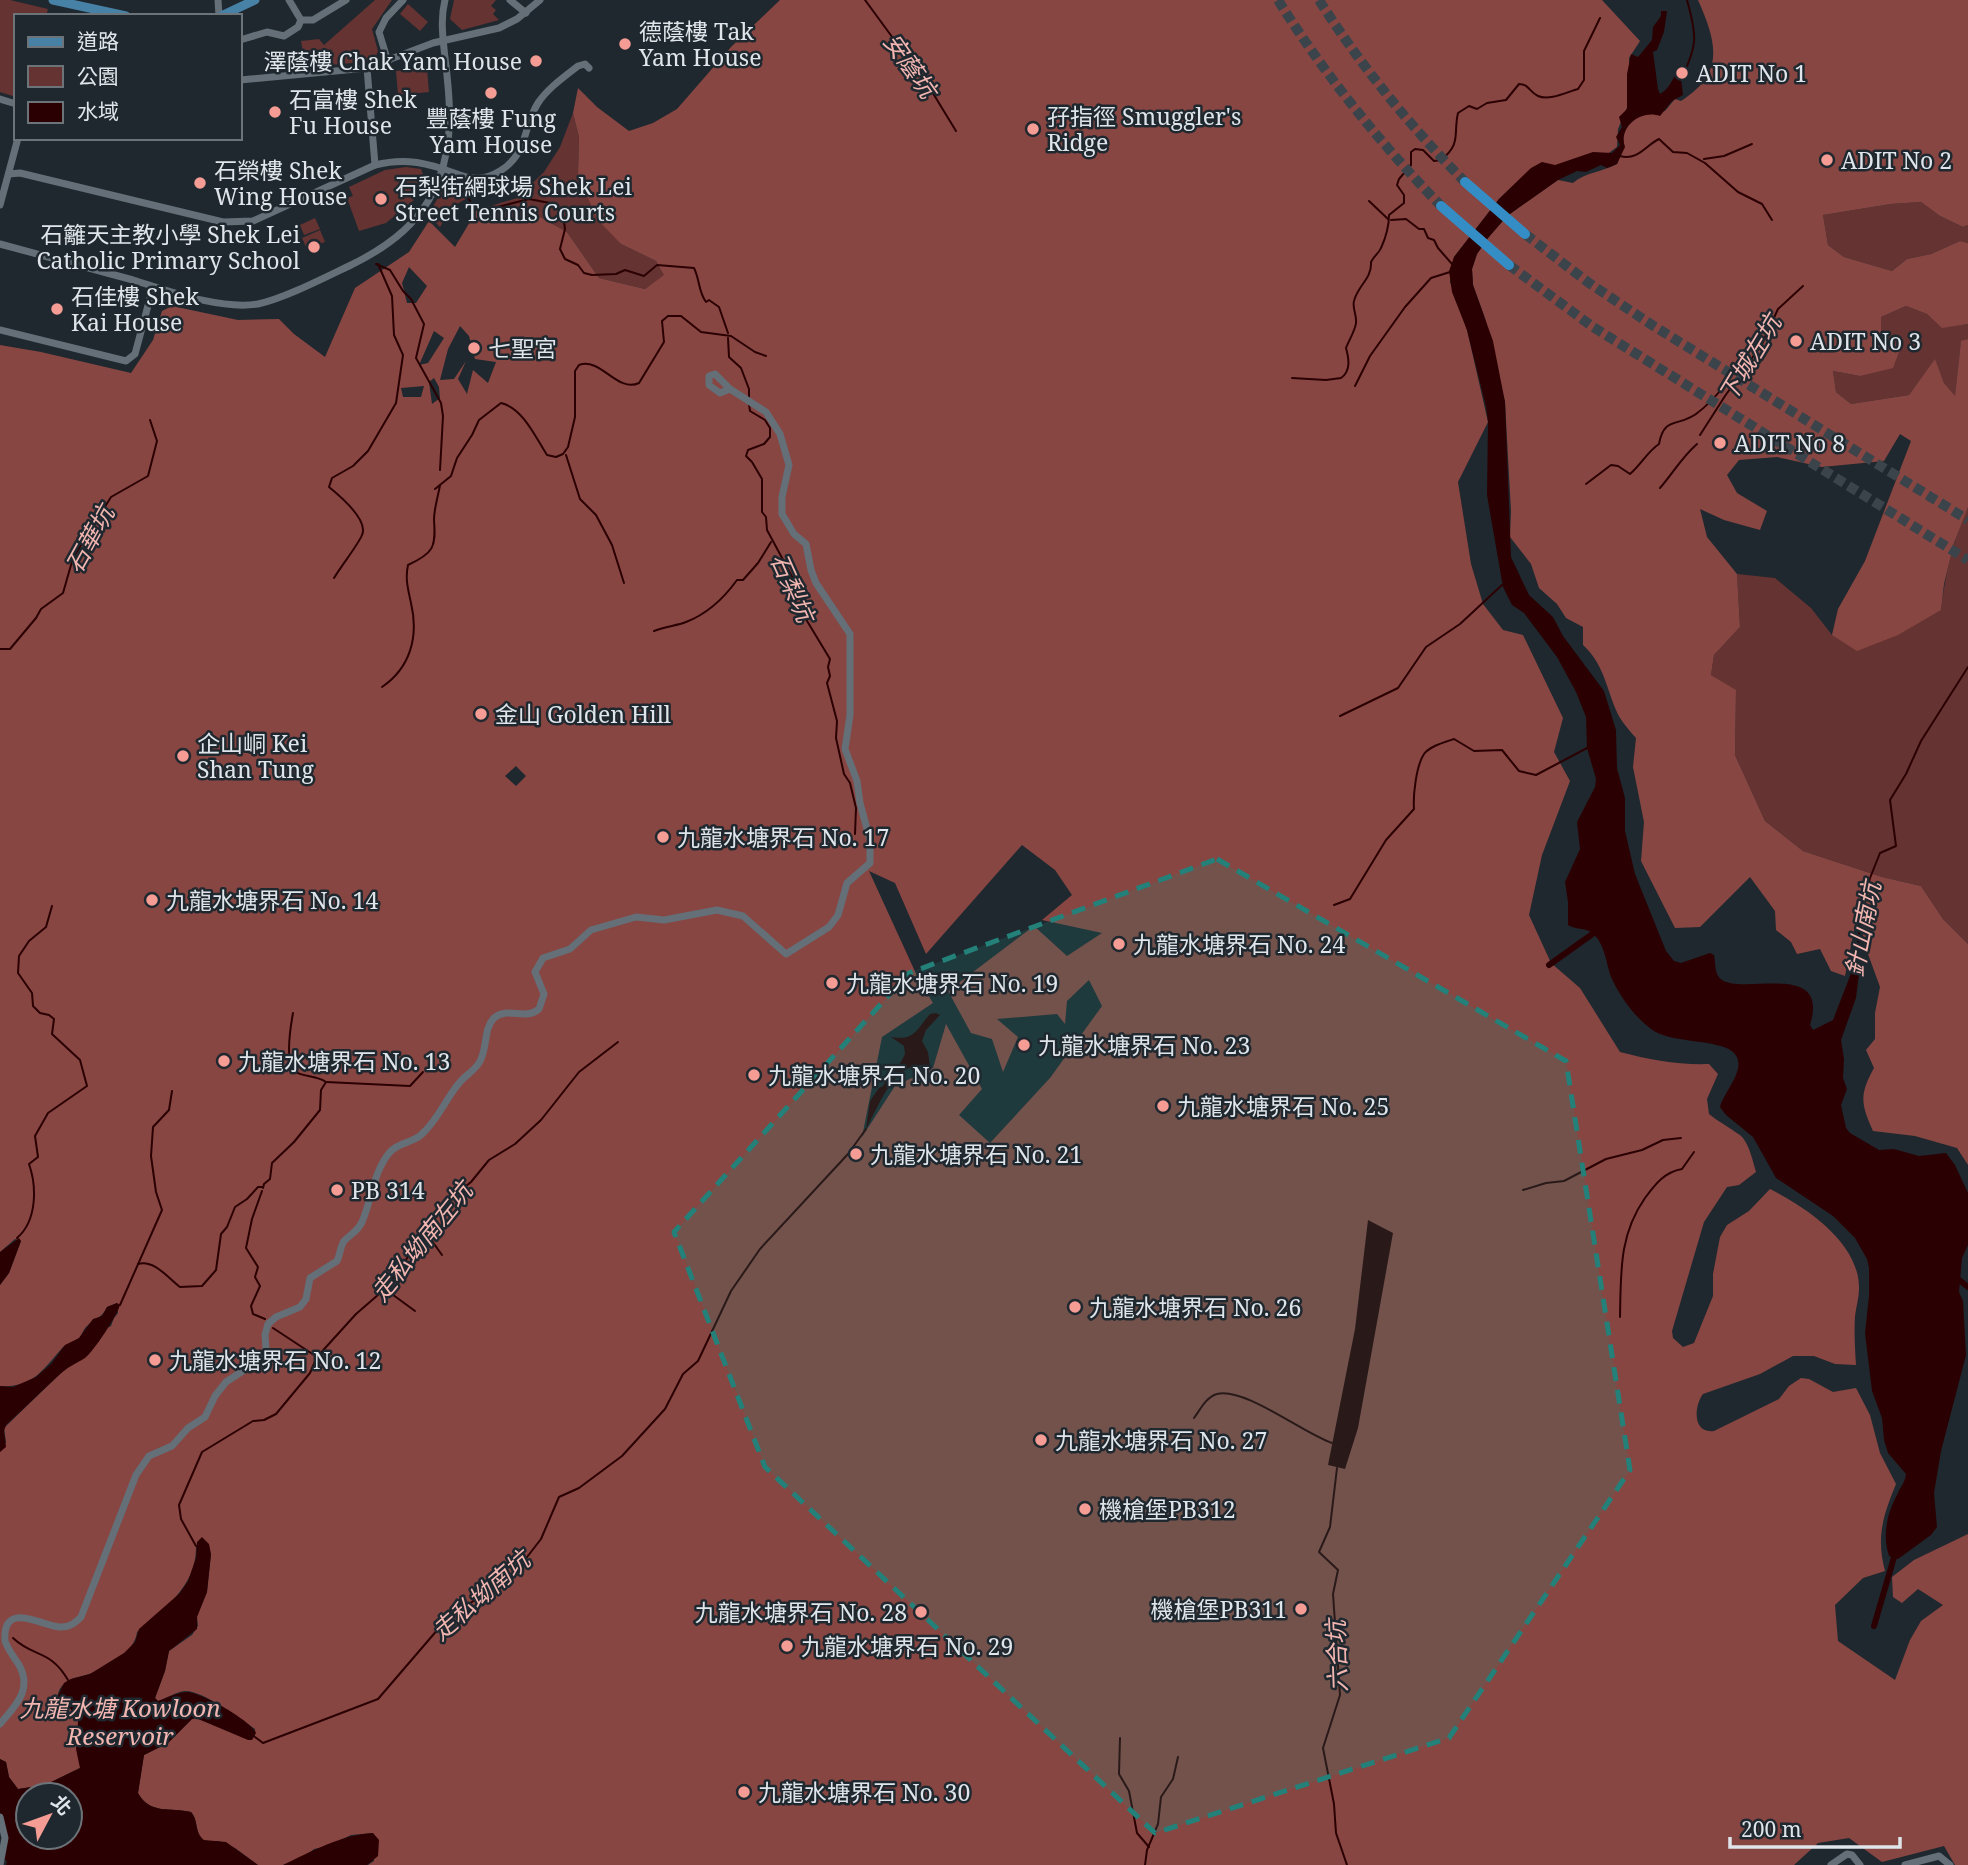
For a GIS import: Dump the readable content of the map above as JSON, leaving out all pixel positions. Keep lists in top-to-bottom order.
{
  "water": [
    "安蔭坑",
    "下城左坑",
    "石華坑",
    "石梨坑",
    "針山南坑",
    "走私坳南左坑",
    "走私坳南坑",
    "六合坑",
    "九龍水塘 Kowloon Reservoir"
  ],
  "places": [
    "德蔭樓 Tak Yam House",
    "澤蔭樓 Chak Yam House",
    "ADIT No 1",
    "豐蔭樓 Fung Yam House",
    "石富樓 Shek Fu House",
    "孖指徑 Smuggler's Ridge",
    "ADIT No 2",
    "石榮樓 Shek Wing House",
    "石梨街網球場 Shek Lei Street Tennis Courts",
    "石籬天主教小學 Shek Lei Catholic Primary School",
    "石佳樓 Shek Kai House",
    "ADIT No 3",
    "七聖宮",
    "ADIT No 8",
    "金山 Golden Hill",
    "企山峒 Kei Shan Tung",
    "九龍水塘界石 No. 17",
    "九龍水塘界石 No. 14",
    "九龍水塘界石 No. 24",
    "九龍水塘界石 No. 19",
    "九龍水塘界石 No. 23",
    "九龍水塘界石 No. 13",
    "九龍水塘界石 No. 20",
    "九龍水塘界石 No. 25",
    "九龍水塘界石 No. 21",
    "PB 314",
    "九龍水塘界石 No. 26",
    "九龍水塘界石 No. 12",
    "九龍水塘界石 No. 27",
    "機槍堡PB312",
    "機槍堡PB311",
    "九龍水塘界石 No. 28",
    "九龍水塘界石 No. 29",
    "九龍水塘界石 No. 30"
  ],
  "legend": ["道路", "公園", "水域"],
  "scale_bar": "200 m",
  "north": "top right"
}
